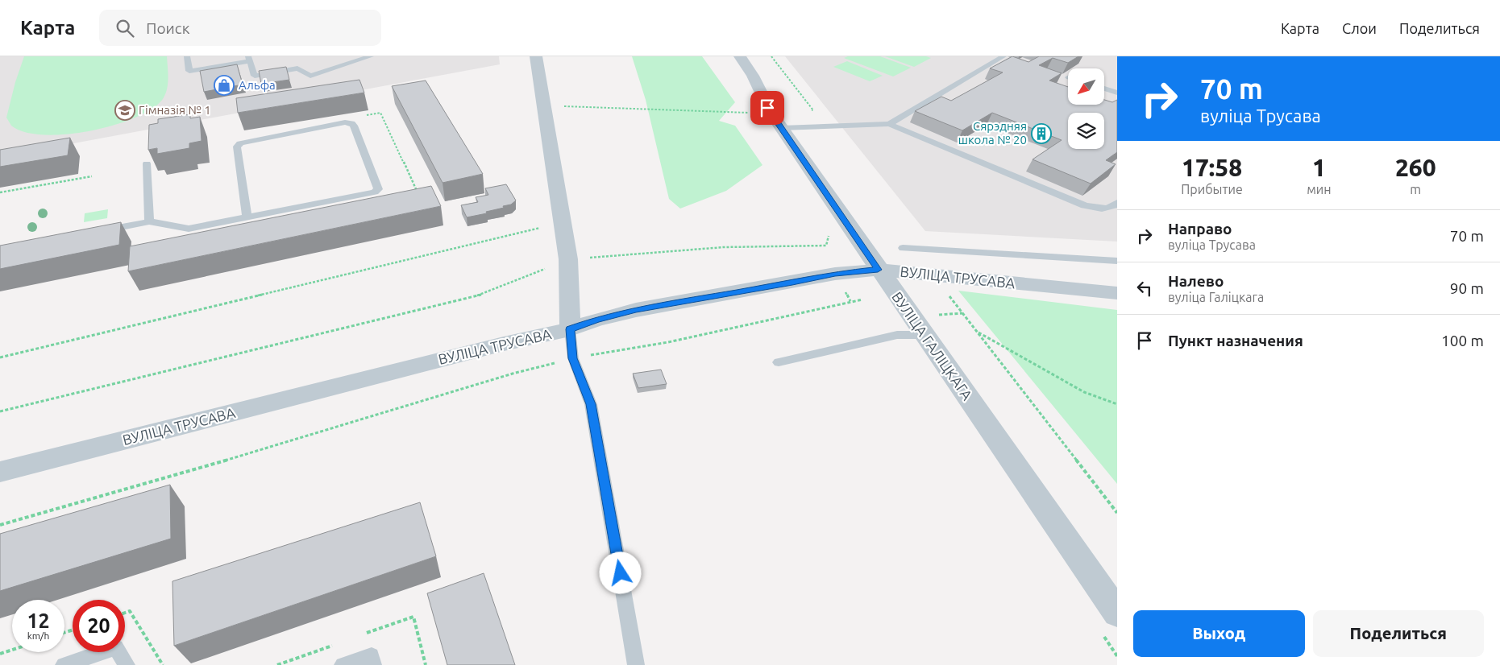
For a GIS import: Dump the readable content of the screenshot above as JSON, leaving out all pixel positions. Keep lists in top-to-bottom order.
{
  "streets": {
    "street": ["ВУЛІЦА ТРУСАВА", "ВУЛІЦА ГАЛІЦКАГА"]
  },
  "crossings": [
    ["ВУЛІЦА ТРУСАВА", "ВУЛІЦА ГАЛІЦКАГА"]
  ],
  "places": {
    "shop": ["Альфа"],
    "school or university": ["Гімназія № 1"],
    "building": ["Сярэдняя школа № 20"]
  },
  "north": "bottom left",
  "page": {
    "header": "Карта",
    "search": "Поиск",
    "nav": ["Карта", "Слои", "Поделиться"],
    "turn": ["70 m", "вуліца Трусава"],
    "eta": [
      "17:58",
      "Прибытие",
      "1",
      "мин",
      "260",
      "m"
    ],
    "list": [
      {
        "name": "Направо",
        "note": "вуліца Трусава",
        "value": "70 m"
      },
      {
        "name": "Налево",
        "note": "вуліца Галіцкага",
        "value": "90 m"
      },
      {
        "name": "Пункт назначения",
        "value": "100 m"
      }
    ],
    "speed": "12 km/h",
    "limit": "20",
    "buttons": ["Выход", "Поделиться"]
  }
}
